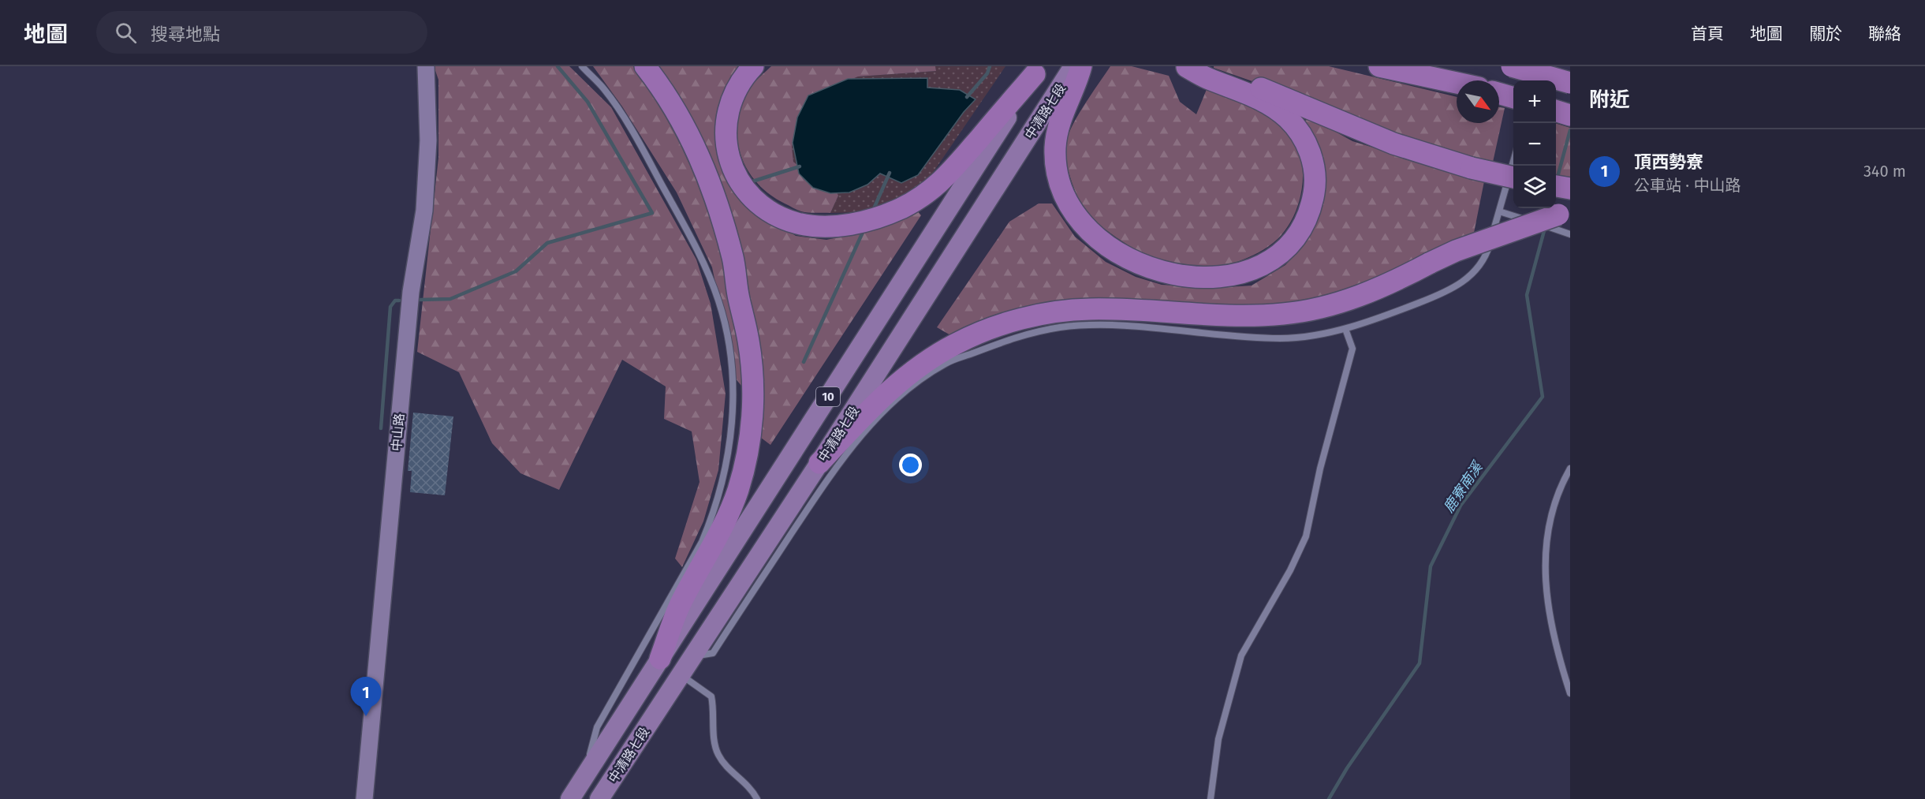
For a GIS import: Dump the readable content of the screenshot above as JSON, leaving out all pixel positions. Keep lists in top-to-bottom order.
{
  "streets": {
    "main road": ["中清路七段", "10"],
    "street": ["中山路"]
  },
  "water": ["鹿寮南溪"],
  "north": "bottom right",
  "page": {
    "header": "地圖",
    "search": "搜尋地點",
    "nav": [
      "首頁",
      "地圖",
      "關於",
      "聯絡"
    ],
    "heading": "附近",
    "map_buttons": ["+", "−"],
    "list": [
      {
        "mark": "1",
        "name": "頂西勢寮",
        "note": "公車站 · 中山路",
        "value": "340 m"
      }
    ],
    "pins": "1"
  }
}
